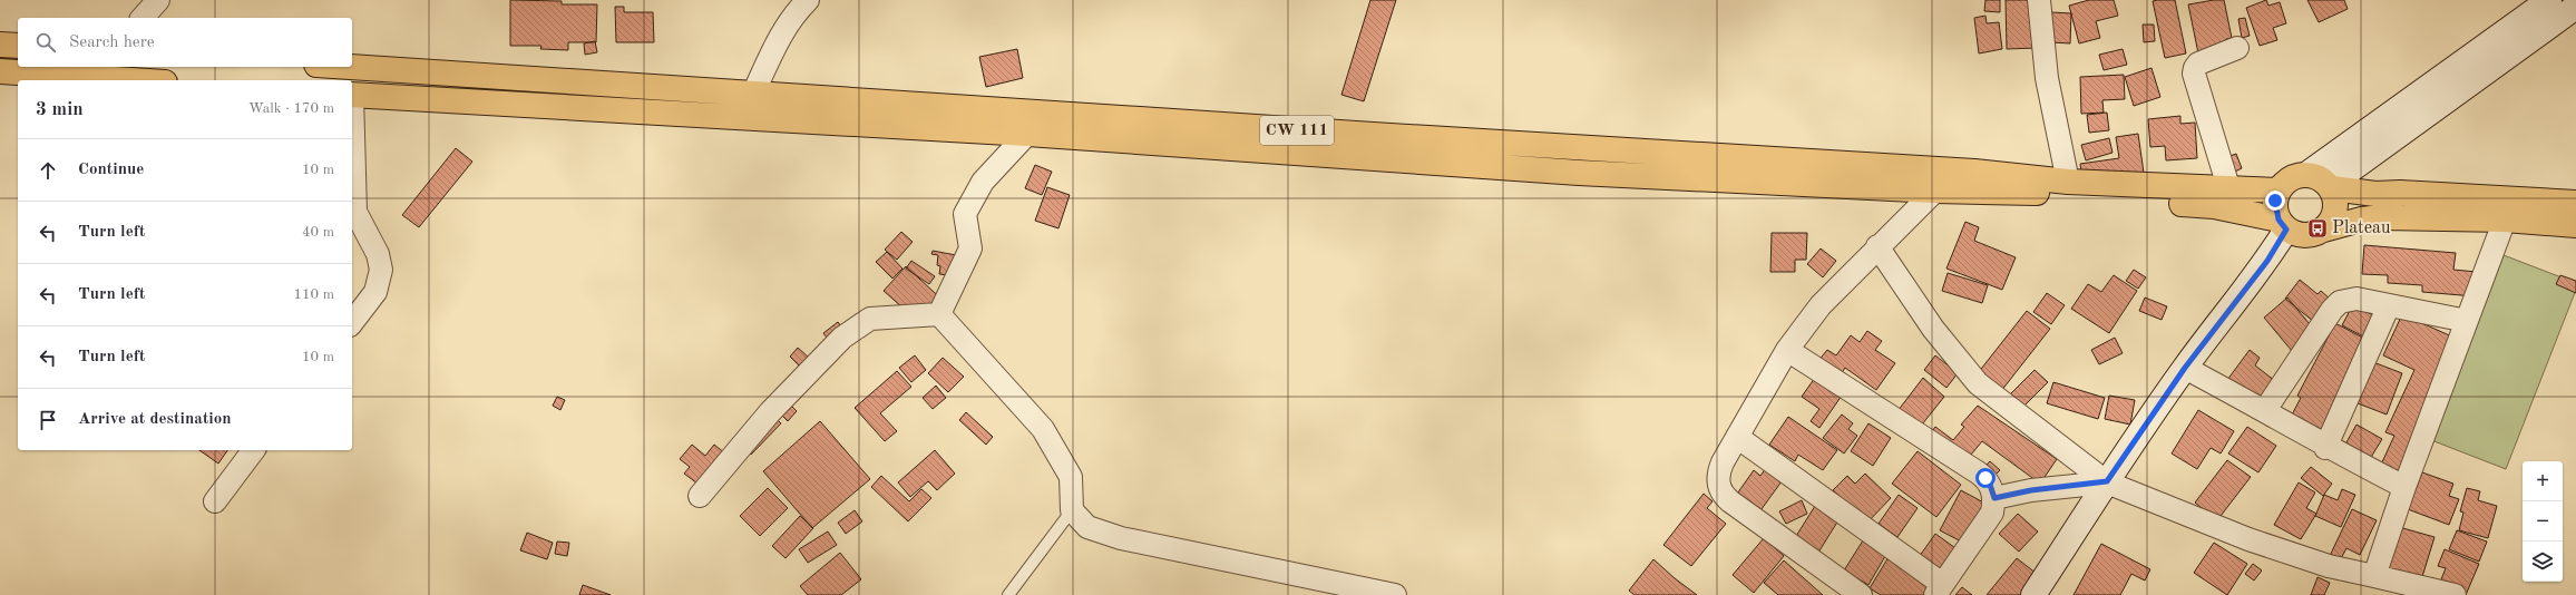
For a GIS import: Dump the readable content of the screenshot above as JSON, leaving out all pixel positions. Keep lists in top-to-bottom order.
{
  "streets": {
    "main road": ["CW 111"]
  },
  "places": {
    "bus stop": ["Plateau"]
  },
  "page": {
    "search": "Search here",
    "heading": ["3 min", "Walk · 170 m"],
    "list": [
      ["Continue", "10 m"],
      ["Turn left", "40 m"],
      ["Turn left", "110 m"],
      ["Turn left", "10 m"],
      "Arrive at destination"
    ],
    "map_buttons": ["+", "−"]
  }
}
